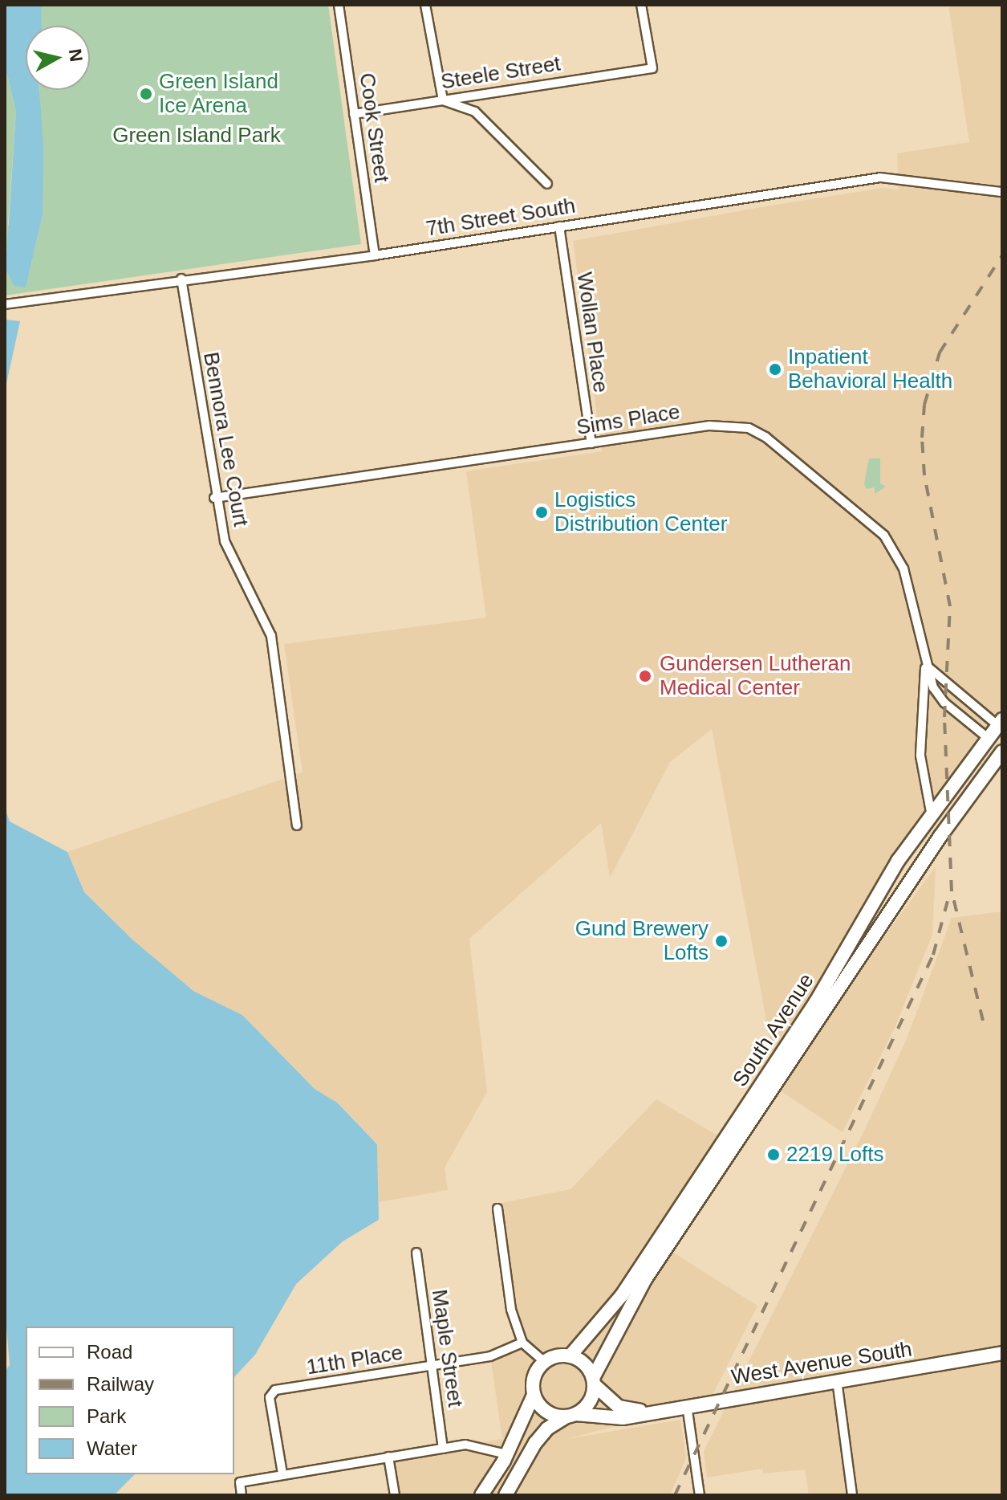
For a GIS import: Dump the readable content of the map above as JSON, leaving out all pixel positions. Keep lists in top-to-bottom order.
{
  "streets": {
    "main road": ["South Avenue", "West Avenue South"],
    "street": [
      "Steele Street",
      "Cook Street",
      "7th Street South",
      "Wollan Place",
      "Sims Place",
      "Bennora Lee Court",
      "Maple Street",
      "11th Place"
    ]
  },
  "crossings": [
    ["Steele Street", "Cook Street"],
    ["Cook Street", "7th Street South"],
    ["7th Street South", "Wollan Place"],
    ["7th Street South", "Bennora Lee Court"],
    ["Wollan Place", "Sims Place"],
    ["Sims Place", "Bennora Lee Court"],
    ["Sims Place", "South Avenue"],
    ["South Avenue", "West Avenue South"],
    ["Maple Street", "11th Place"]
  ],
  "parks": ["Green Island Park"],
  "places": [
    "Green Island Ice Arena",
    "Inpatient Behavioral Health",
    "Logistics Distribution Center",
    "Gundersen Lutheran Medical Center",
    "Gund Brewery Lofts",
    "2219 Lofts"
  ],
  "legend": [
    "Road",
    "Railway",
    "Park",
    "Water"
  ],
  "north": "right"
}
